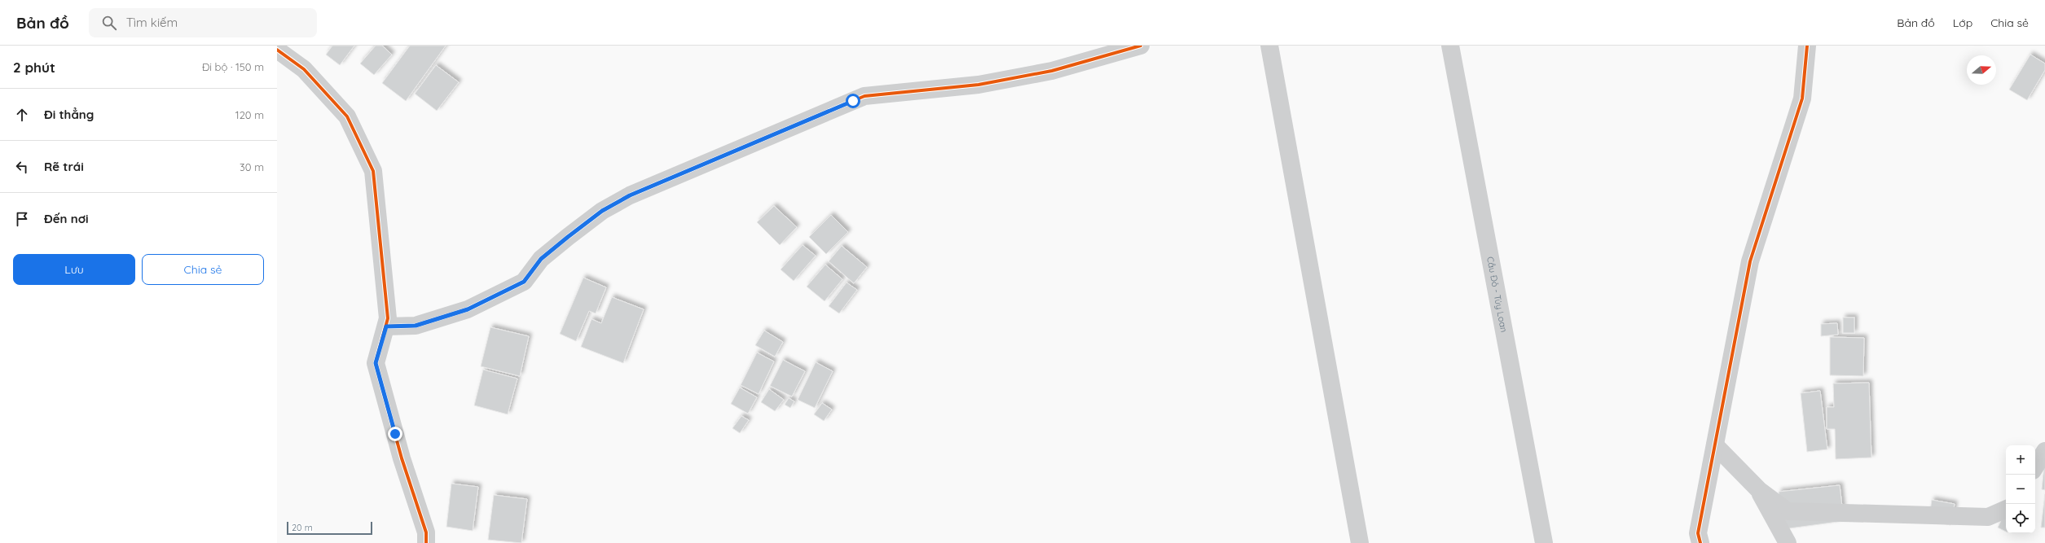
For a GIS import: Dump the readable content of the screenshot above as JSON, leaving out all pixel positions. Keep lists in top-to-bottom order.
{
  "streets": {
    "street": ["Cầu Đỏ - Túy Loan"]
  },
  "scale_bar": "20 m",
  "north": "right",
  "page": {
    "header": "Bản đồ",
    "search": "Tìm kiếm",
    "nav": ["Bản đồ", "Lớp", "Chia sẻ"],
    "heading": ["2 phút", "Đi bộ · 150 m"],
    "list": [
      ["Đi thẳng", "120 m"],
      ["Rẽ trái", "30 m"],
      "Đến nơi"
    ],
    "buttons": ["Lưu", "Chia sẻ"],
    "map_buttons": ["+", "−"],
    "scale": "20 m"
  }
}
